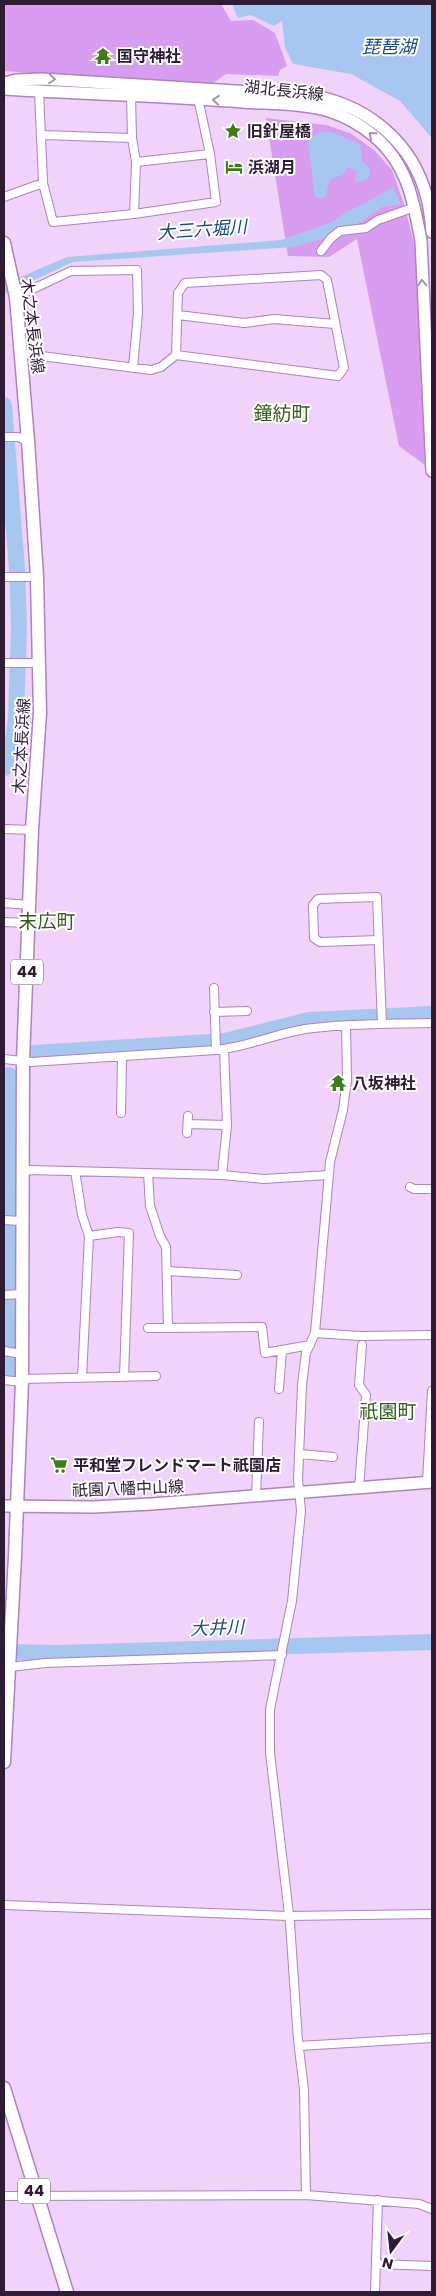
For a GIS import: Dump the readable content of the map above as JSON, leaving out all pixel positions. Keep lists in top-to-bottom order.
{
  "streets": {
    "main road": [
      "湖北長浜線",
      "木之本長浜線",
      "44",
      "祇園八幡中山線"
    ]
  },
  "crossings": [
    ["木之本長浜線", "祇園八幡中山線"]
  ],
  "districts": ["鐘紡町", "末広町", "祇園町"],
  "water": ["琵琶湖", "大三六堀川", "大井川"],
  "places": {
    "temple": ["国守神社", "八坂神社"],
    "place": ["旧針屋橋"],
    "hotel": ["浜湖月"],
    "supermarket": ["平和堂フレンドマート祇園店"]
  },
  "north": "bottom"
}
